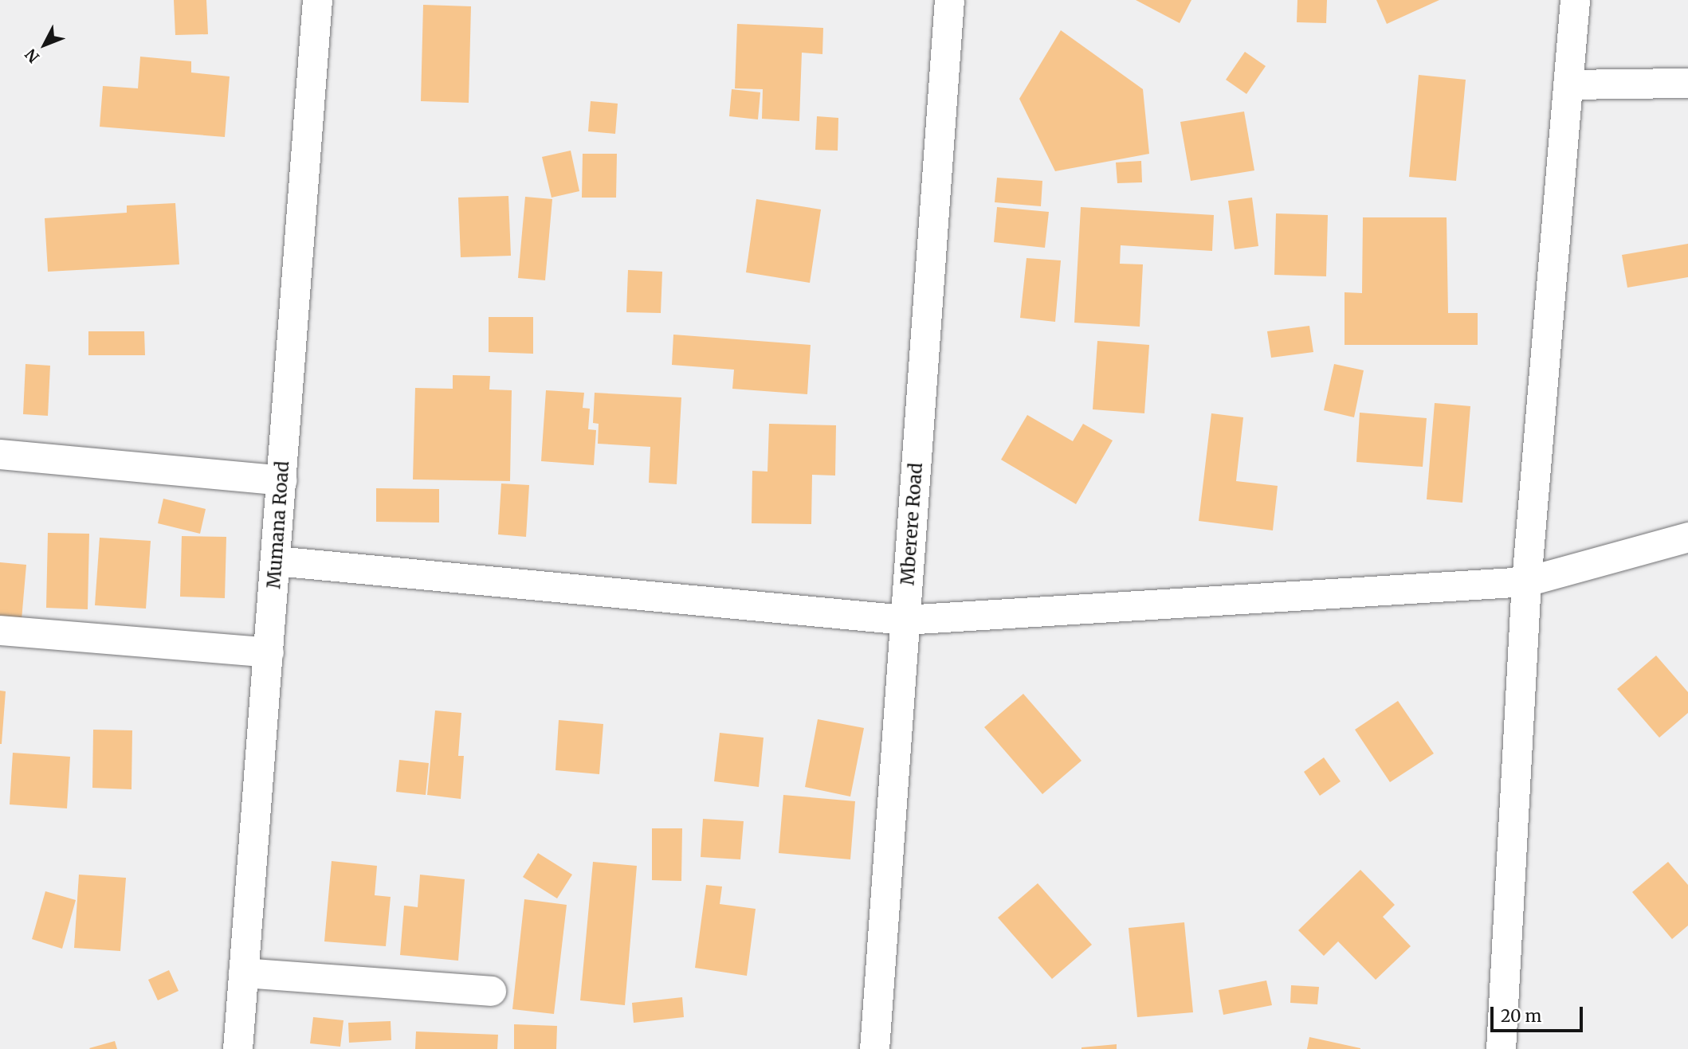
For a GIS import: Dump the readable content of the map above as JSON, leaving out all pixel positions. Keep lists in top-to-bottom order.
{
  "streets": {
    "street": ["Mberere Road", "Mumana Road"]
  },
  "scale_bar": "20 m",
  "north": "bottom left"
}
